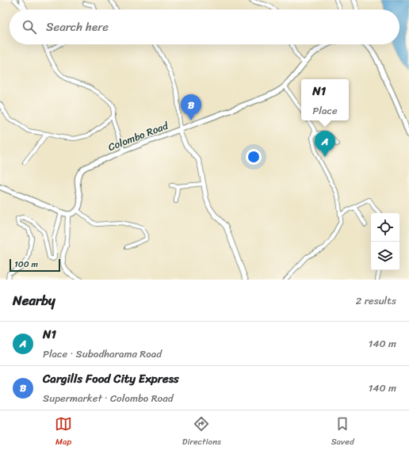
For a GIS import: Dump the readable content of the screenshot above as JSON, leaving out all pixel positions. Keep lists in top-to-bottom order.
{
  "streets": {
    "highway": ["Colombo Road"]
  },
  "scale_bar": "100 m",
  "page": {
    "search": "Search here",
    "popup": ["N1", "Place"],
    "pins": ["B", "A"],
    "scale": "100 m",
    "heading": ["Nearby", "2 results"],
    "list": [
      {
        "mark": "A",
        "name": "N1",
        "note": "Place · Subodharama Road",
        "value": "140 m"
      },
      {
        "mark": "B",
        "name": "Cargills Food City Express",
        "note": "Supermarket · Colombo Road",
        "value": "140 m"
      }
    ],
    "nav": ["Map", "Directions", "Saved"]
  }
}
